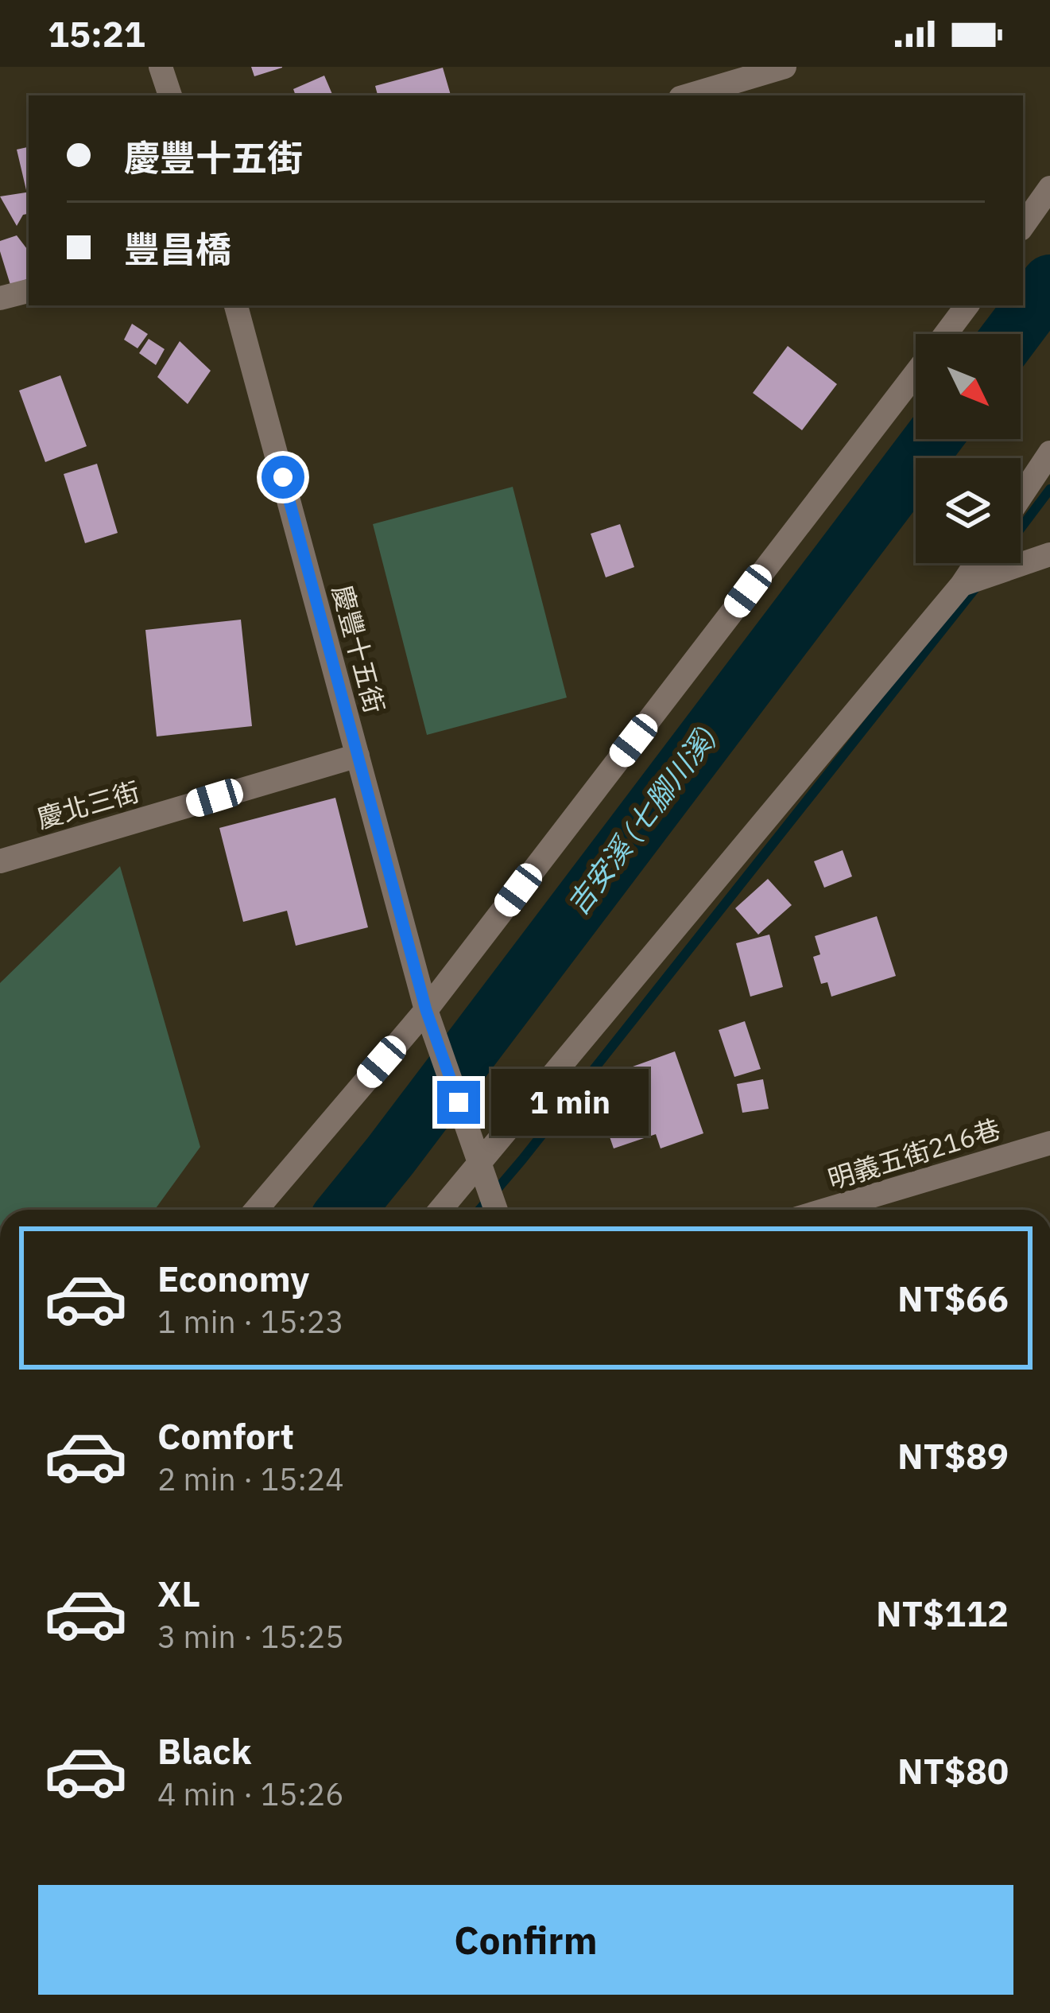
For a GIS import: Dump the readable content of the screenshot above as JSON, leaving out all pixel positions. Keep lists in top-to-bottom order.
{
  "streets": {
    "street": ["慶豐十五街", "慶北三街", "明義五街216巷"]
  },
  "crossings": [
    ["慶豐十五街", "慶北三街"]
  ],
  "water": ["吉安溪 (七腳川溪)"],
  "north": "bottom right",
  "page": {
    "status": "15:21",
    "banner": ["慶豐十五街", "豐昌橋"],
    "bubble": "1 min",
    "list": [
      {
        "name": "Economy",
        "note": "1 min · 15:23",
        "value": "NT$66"
      },
      {
        "name": "Comfort",
        "note": "2 min · 15:24",
        "value": "NT$89"
      },
      {
        "name": "XL",
        "note": "3 min · 15:25",
        "value": "NT$112"
      },
      {
        "name": "Black",
        "note": "4 min · 15:26",
        "value": "NT$80"
      }
    ],
    "buttons": "Confirm"
  }
}
